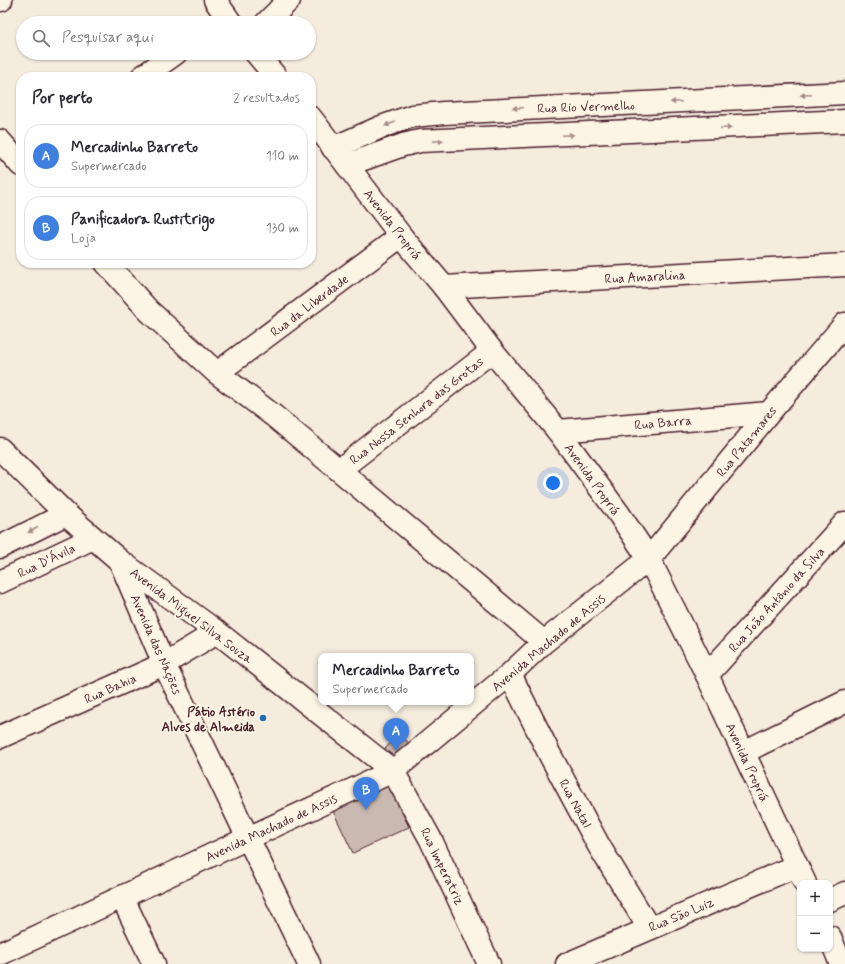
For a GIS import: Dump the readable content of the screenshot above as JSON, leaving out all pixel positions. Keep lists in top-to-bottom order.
{
  "streets": {
    "street": [
      "Rua Rio Vermelho",
      "Avenida Propriá",
      "Rua Amaralina",
      "Rua da Liberdade",
      "Rua Nossa Senhora das Grotas",
      "Rua Barra",
      "Rua Patamares",
      "Rua D'Ávila",
      "Rua João Antônio da Silva",
      "Avenida Miguel Silva Souza",
      "Avenida Machado de Assis",
      "Avenida das Nações",
      "Rua Bahia",
      "Rua Natal",
      "Rua Imperatriz",
      "Rua São Luiz"
    ]
  },
  "crossings": [
    ["Rua Rio Vermelho", "Avenida Propriá"],
    ["Avenida Propriá", "Rua Amaralina"],
    ["Avenida Propriá", "Rua da Liberdade"],
    ["Avenida Propriá", "Rua Nossa Senhora das Grotas"],
    ["Avenida Propriá", "Rua Barra"],
    ["Avenida Propriá", "Rua Patamares"],
    ["Avenida Propriá", "Rua João Antônio da Silva"],
    ["Avenida Propriá", "Avenida Machado de Assis"],
    ["Avenida Propriá", "Rua São Luiz"],
    ["Rua Barra", "Rua Patamares"],
    ["Rua Patamares", "Avenida Machado de Assis"],
    ["Rua D'Ávila", "Avenida Miguel Silva Souza"],
    ["Avenida Miguel Silva Souza", "Avenida Machado de Assis"],
    ["Avenida Miguel Silva Souza", "Avenida das Nações"],
    ["Avenida Miguel Silva Souza", "Rua Bahia"],
    ["Avenida Miguel Silva Souza", "Rua Imperatriz"],
    ["Avenida Machado de Assis", "Avenida das Nações"],
    ["Avenida Machado de Assis", "Rua Natal"],
    ["Avenida Machado de Assis", "Rua Imperatriz"],
    ["Avenida das Nações", "Rua Bahia"],
    ["Rua Natal", "Rua São Luiz"]
  ],
  "places": ["Pátio Astério Alves de Almeida"],
  "page": {
    "search": "Pesquisar aqui",
    "heading": ["Por perto", "2 resultados"],
    "list": [
      {
        "mark": "A",
        "name": "Mercadinho Barreto",
        "note": "Supermercado",
        "value": "110 m"
      },
      {
        "mark": "B",
        "name": "Panificadora Rustitrigo",
        "note": "Loja",
        "value": "130 m"
      }
    ],
    "popup": ["Mercadinho Barreto", "Supermercado"],
    "pins": ["A", "B"],
    "map_buttons": ["+", "−"]
  }
}
